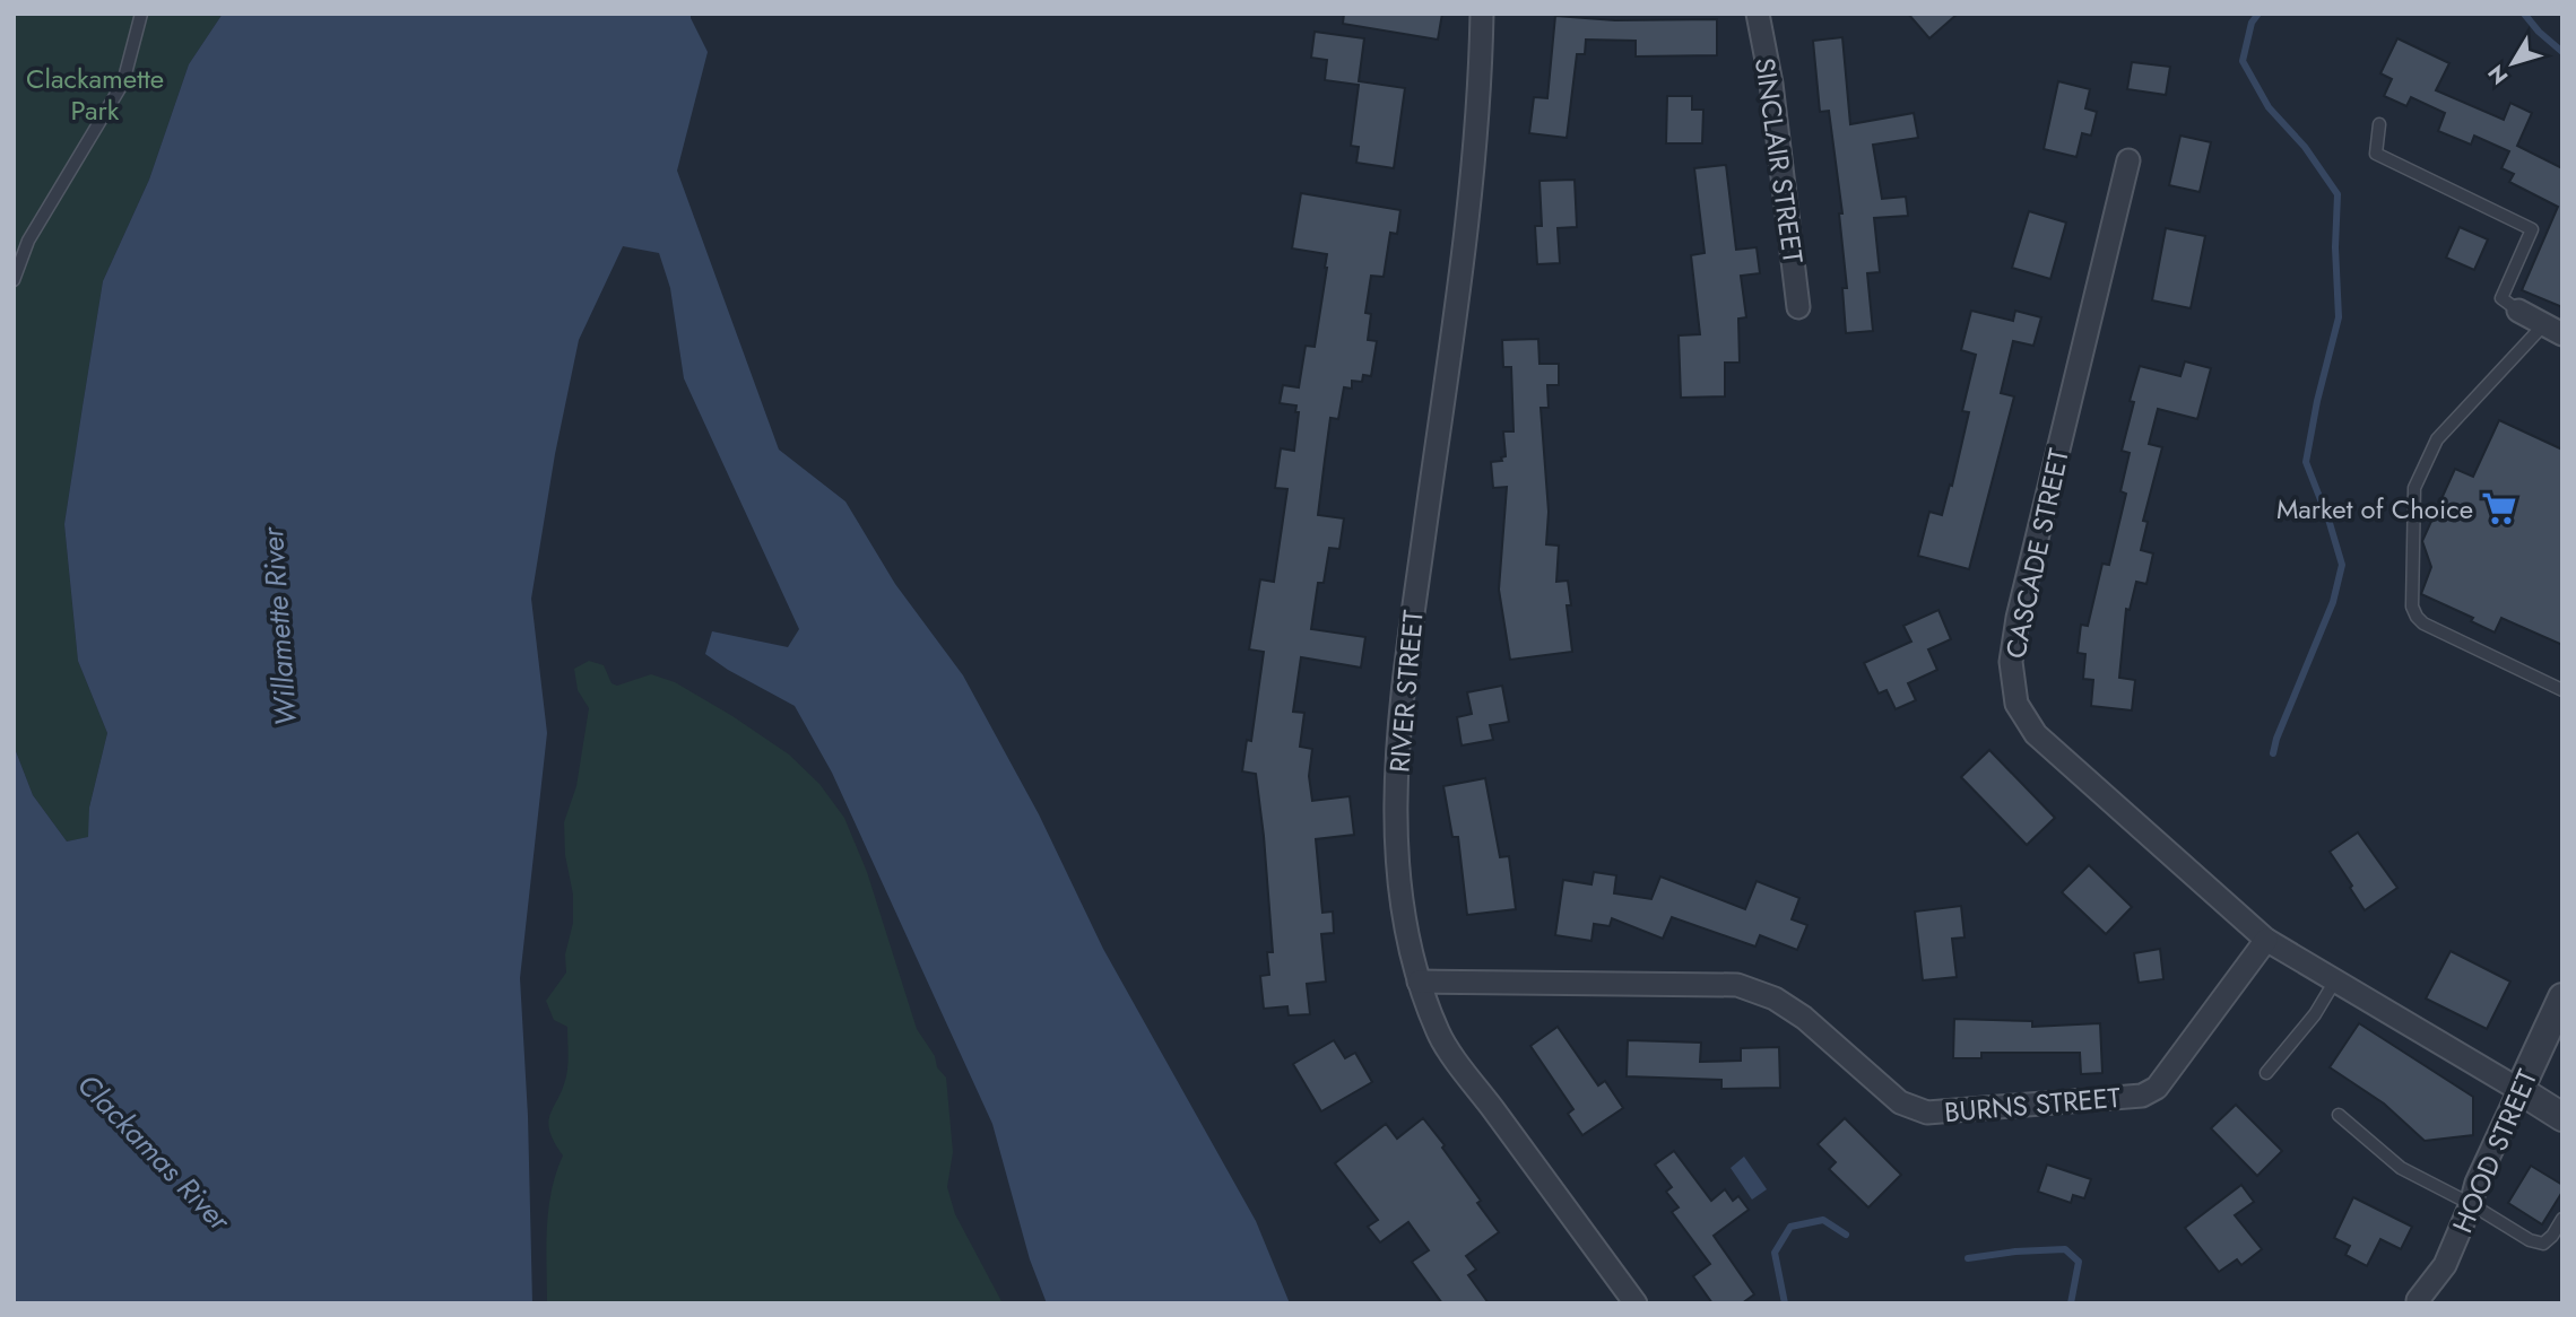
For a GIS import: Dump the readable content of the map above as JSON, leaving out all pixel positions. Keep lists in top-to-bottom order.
{
  "streets": {
    "street": [
      "SINCLAIR STREET",
      "CASCADE STREET",
      "RIVER STREET",
      "BURNS STREET",
      "HOOD STREET"
    ]
  },
  "crossings": [
    ["CASCADE STREET", "BURNS STREET"],
    ["RIVER STREET", "BURNS STREET"]
  ],
  "water": ["Willamette River", "Clackamas River"],
  "parks": ["Clackamette Park"],
  "places": {
    "supermarket": ["Market of Choice"]
  },
  "north": "bottom left"
}
